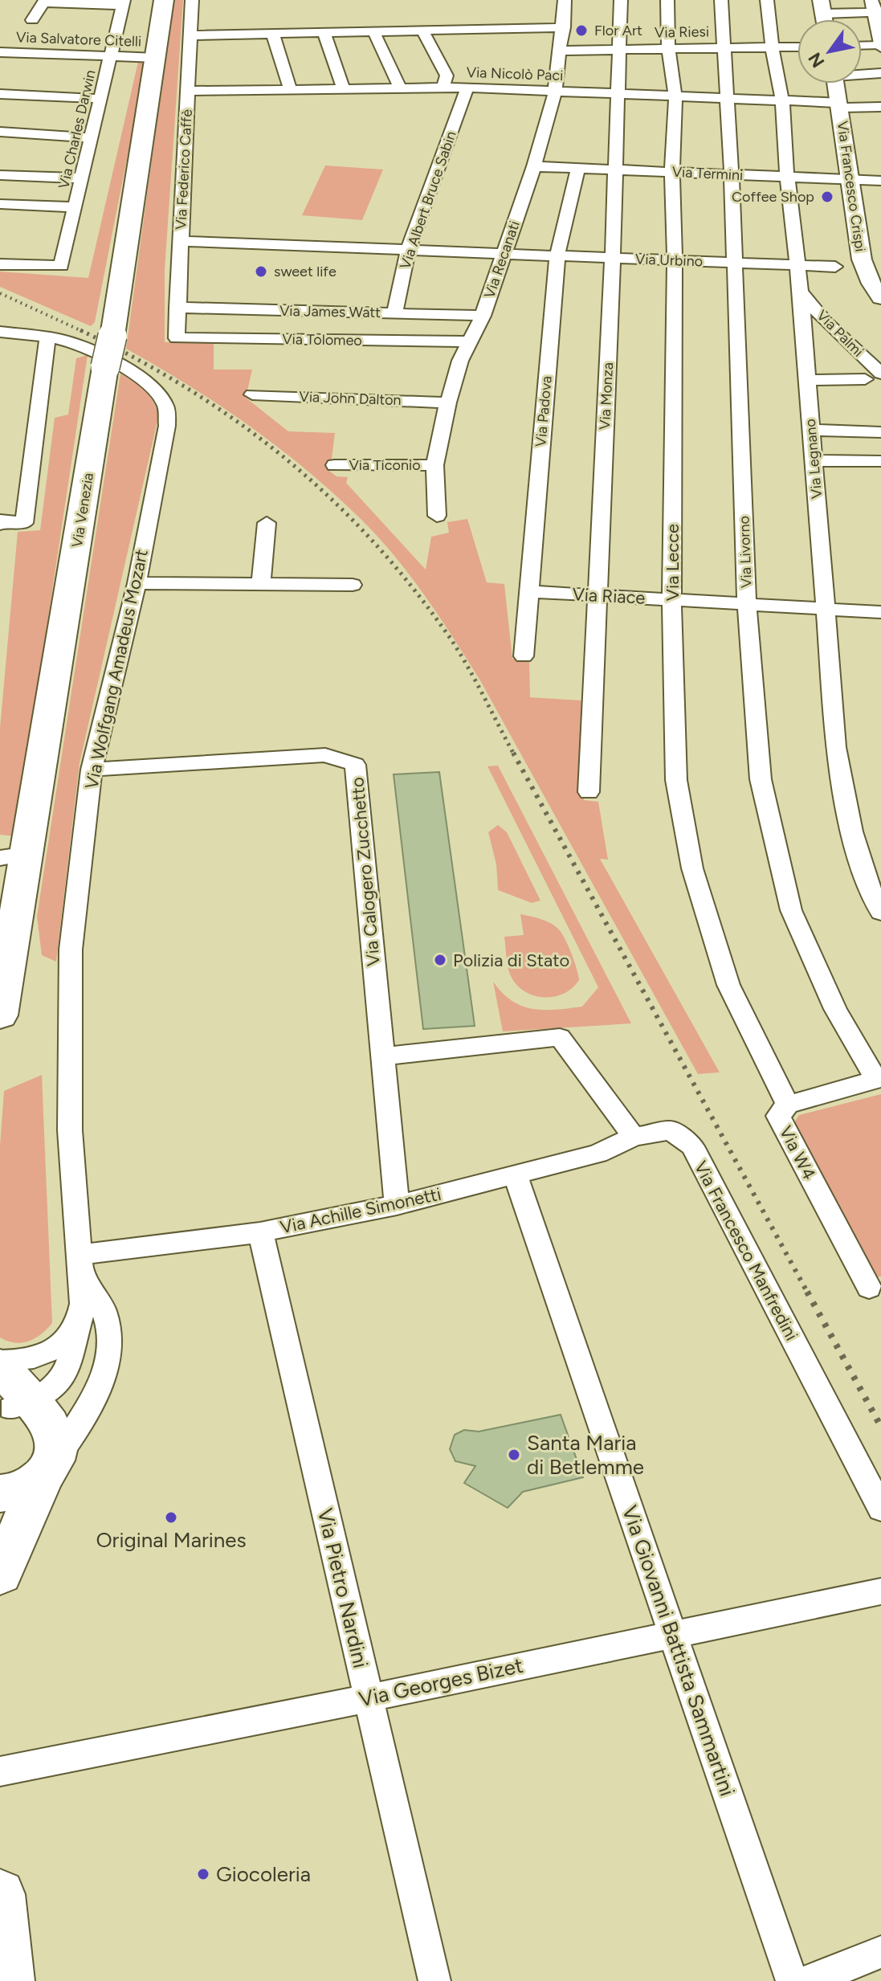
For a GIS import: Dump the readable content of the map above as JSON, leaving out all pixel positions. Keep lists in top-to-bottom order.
{
  "streets": {
    "main road": ["Via Venezia"],
    "street": [
      "Via Riesi",
      "Via Salvatore Citelli",
      "Via Nicolò Paci",
      "Via Charles Darwin",
      "Via Federico Caffè",
      "Via Termini",
      "Via Francesco Crispi",
      "Via Albert Bruce Sabin",
      "Via Recanati",
      "Via Urbino",
      "Via James Watt",
      "Via Palmi",
      "Via Tolomeo",
      "Via Monza",
      "Via John Dalton",
      "Via Padova",
      "Via Legnano",
      "Via Ticonio",
      "Via Livorno",
      "Via Lecce",
      "Via Riace",
      "Via Wolfgang Amadeus Mozart",
      "Via Calogero Zucchetto",
      "Via W4",
      "Via Achille Simonetti",
      "Via Francesco Manfredini",
      "Via Pietro Nardini",
      "Via Giovanni Battista Sammartini",
      "Via Georges Bizet"
    ]
  },
  "crossings": [
    ["Via Riesi", "Via Recanati"],
    ["Via Riesi", "Via Monza"],
    ["Via Riesi", "Via Legnano"],
    ["Via Riesi", "Via Livorno"],
    ["Via Riesi", "Via Lecce"],
    ["Via Salvatore Citelli", "Via Charles Darwin"],
    ["Via Salvatore Citelli", "Via Venezia"],
    ["Via Nicolò Paci", "Via Federico Caffè"],
    ["Via Nicolò Paci", "Via Francesco Crispi"],
    ["Via Nicolò Paci", "Via Albert Bruce Sabin"],
    ["Via Nicolò Paci", "Via Recanati"],
    ["Via Nicolò Paci", "Via Monza"],
    ["Via Nicolò Paci", "Via Legnano"],
    ["Via Nicolò Paci", "Via Livorno"],
    ["Via Nicolò Paci", "Via Lecce"],
    ["Via Federico Caffè", "Via Urbino"],
    ["Via Federico Caffè", "Via James Watt"],
    ["Via Federico Caffè", "Via Tolomeo"],
    ["Via Termini", "Via Francesco Crispi"],
    ["Via Termini", "Via Recanati"],
    ["Via Termini", "Via Monza"],
    ["Via Termini", "Via Padova"],
    ["Via Termini", "Via Legnano"],
    ["Via Termini", "Via Livorno"],
    ["Via Termini", "Via Lecce"],
    ["Via Albert Bruce Sabin", "Via Urbino"],
    ["Via Albert Bruce Sabin", "Via James Watt"],
    ["Via Recanati", "Via Urbino"],
    ["Via Recanati", "Via James Watt"],
    ["Via Recanati", "Via Tolomeo"],
    ["Via Recanati", "Via John Dalton"],
    ["Via Recanati", "Via Ticonio"],
    ["Via Urbino", "Via Monza"],
    ["Via Urbino", "Via Padova"],
    ["Via Urbino", "Via Legnano"],
    ["Via Urbino", "Via Livorno"],
    ["Via Urbino", "Via Lecce"],
    ["Via Palmi", "Via Legnano"],
    ["Via Monza", "Via Riace"],
    ["Via Padova", "Via Riace"],
    ["Via Legnano", "Via Riace"],
    ["Via Livorno", "Via Riace"],
    ["Via Livorno", "Via W4"],
    ["Via Lecce", "Via Riace"],
    ["Via Lecce", "Via W4"],
    ["Via Wolfgang Amadeus Mozart", "Via Calogero Zucchetto"],
    ["Via Wolfgang Amadeus Mozart", "Via Achille Simonetti"],
    ["Via Calogero Zucchetto", "Via Achille Simonetti"],
    ["Via Achille Simonetti", "Via Francesco Manfredini"],
    ["Via Achille Simonetti", "Via Pietro Nardini"],
    ["Via Achille Simonetti", "Via Giovanni Battista Sammartini"],
    ["Via Pietro Nardini", "Via Georges Bizet"],
    ["Via Giovanni Battista Sammartini", "Via Georges Bizet"]
  ],
  "places": [
    "Flor Art",
    "Coffee Shop",
    "sweet life",
    "Polizia di Stato",
    "Santa Maria di Betlemme",
    "Original Marines",
    "Giocoleria"
  ],
  "north": "bottom left"
}
